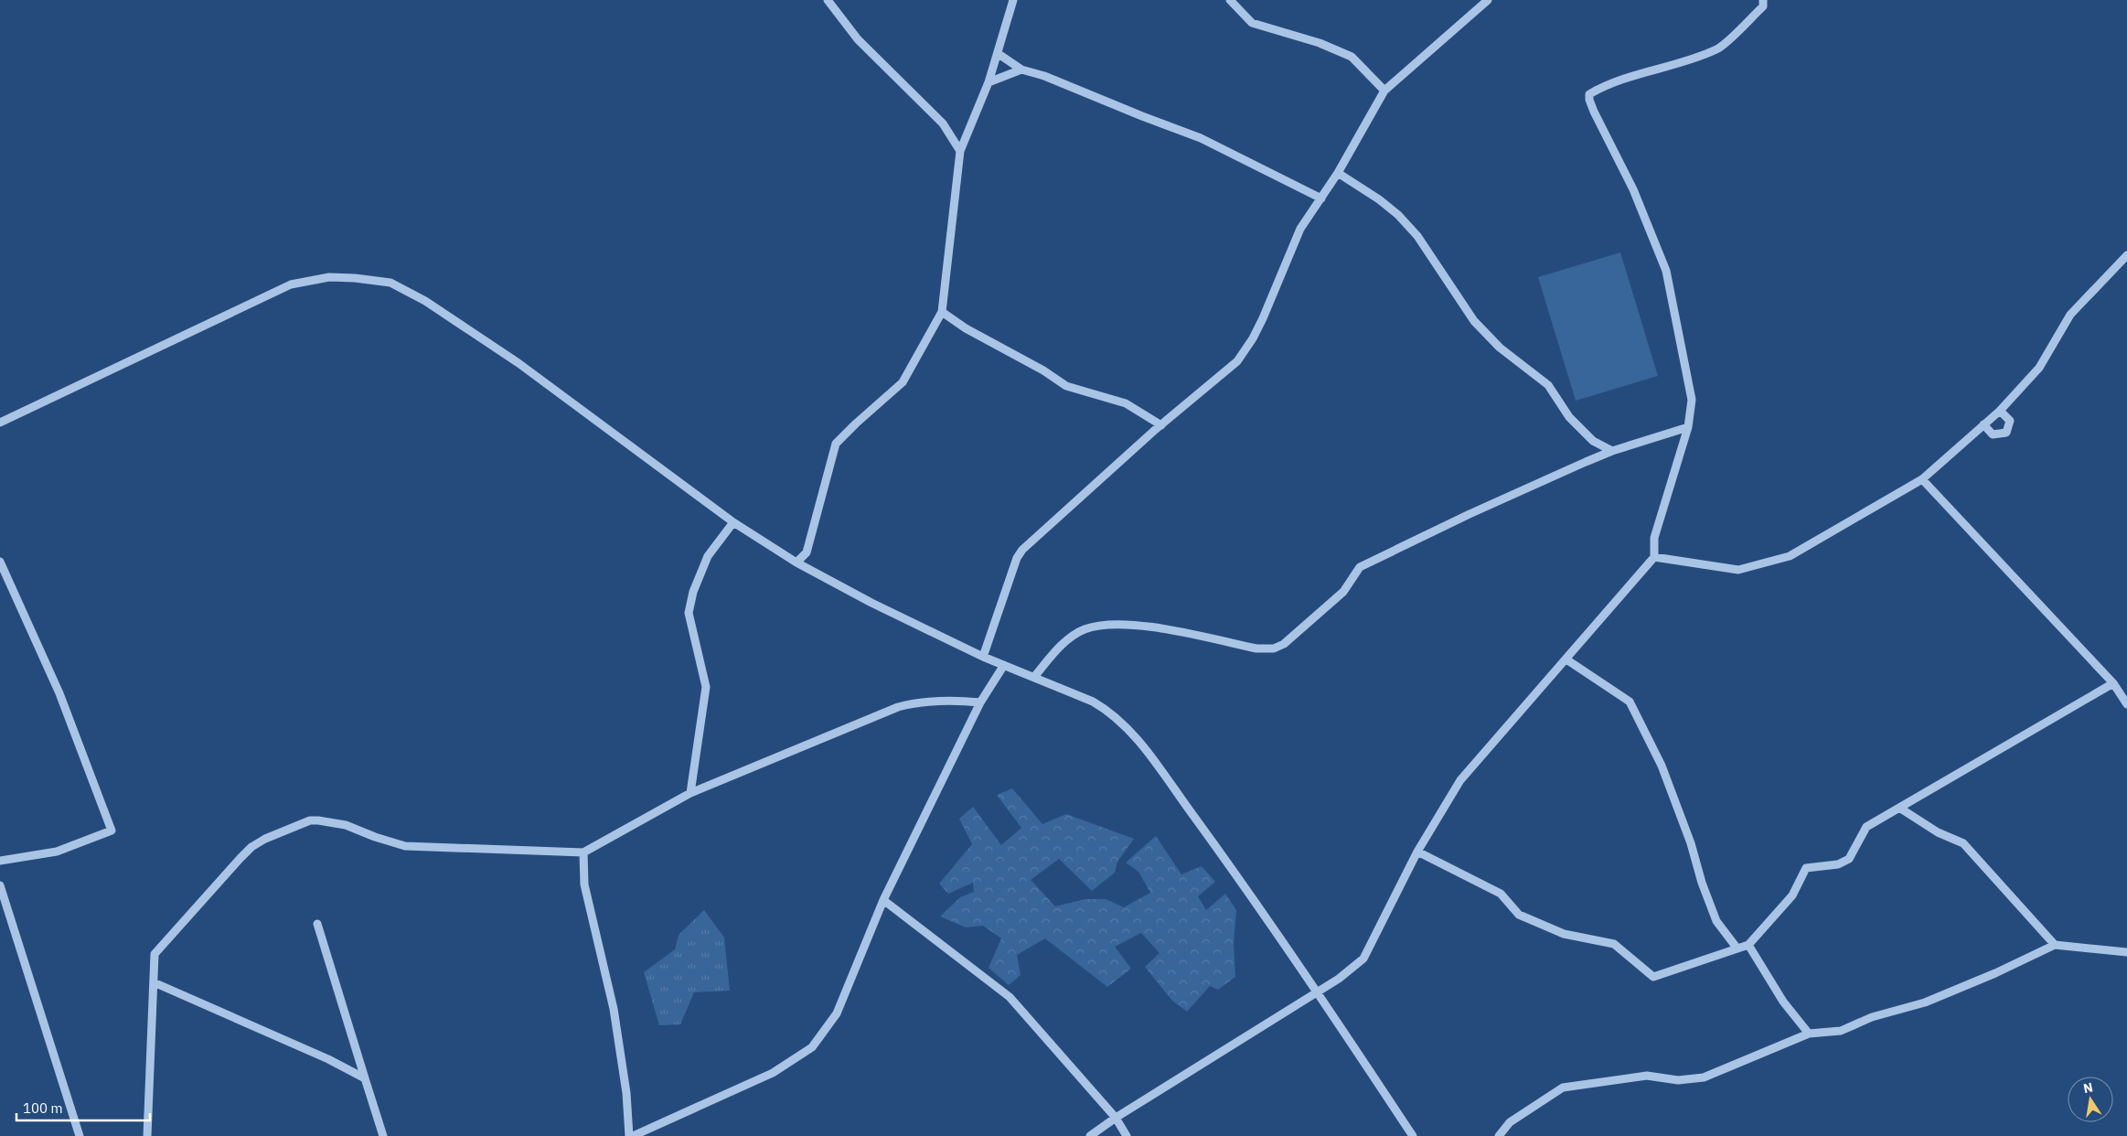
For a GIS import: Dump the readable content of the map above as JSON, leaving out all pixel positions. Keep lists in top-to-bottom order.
{
  "scale_bar": "100 m",
  "north": "top"
}
